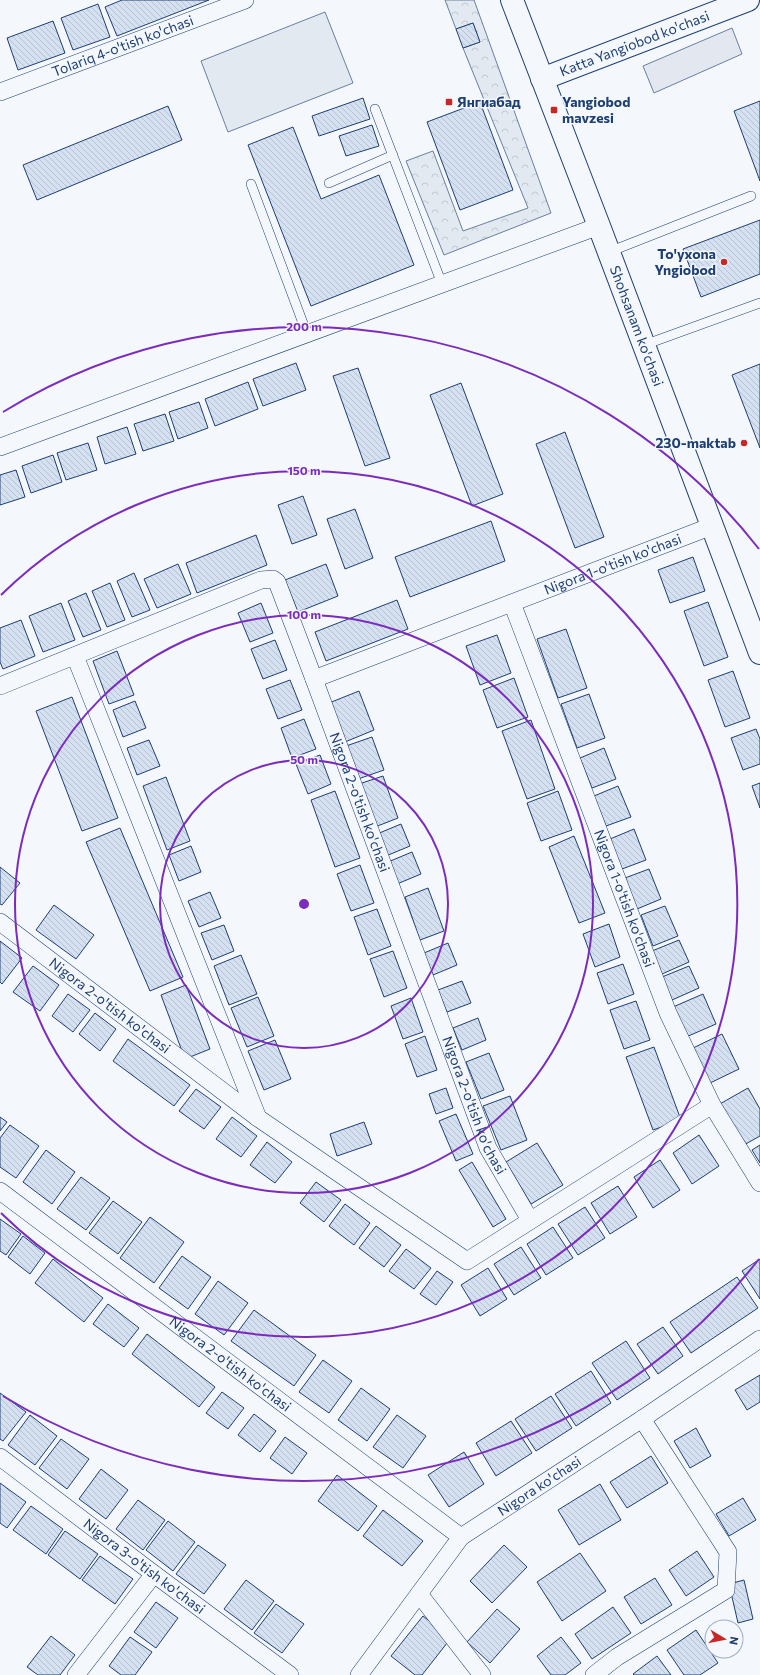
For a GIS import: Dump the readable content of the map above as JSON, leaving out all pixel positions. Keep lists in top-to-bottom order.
{
  "streets": {
    "street": [
      "Katta Yangiobod ko'chasi",
      "Tolariq 4-o'tish ko'chasi",
      "Shohsanam ko'chasi",
      "Nigora 1-o'tish ko'chasi",
      "Nigora 2-o'tish ko'chasi",
      "Nigora ko'chasi",
      "Nigora 3-o'tish ko'chasi"
    ]
  },
  "crossings": [
    ["Katta Yangiobod ko'chasi", "Shohsanam ko'chasi"],
    ["Shohsanam ko'chasi", "Nigora 1-o'tish ko'chasi"],
    ["Nigora 1-o'tish ko'chasi", "Nigora 2-o'tish ko'chasi"],
    ["Nigora 2-o'tish ko'chasi", "Nigora ko'chasi"]
  ],
  "places": {
    "transit": ["Янгиабад", "Yangiobod mavzesi"],
    "other": ["To'yxona Yngiobod", "230-maktab"]
  },
  "north": "right",
  "rings": [
    "200 m",
    "150 m",
    "100 m",
    "50 m"
  ]
}
